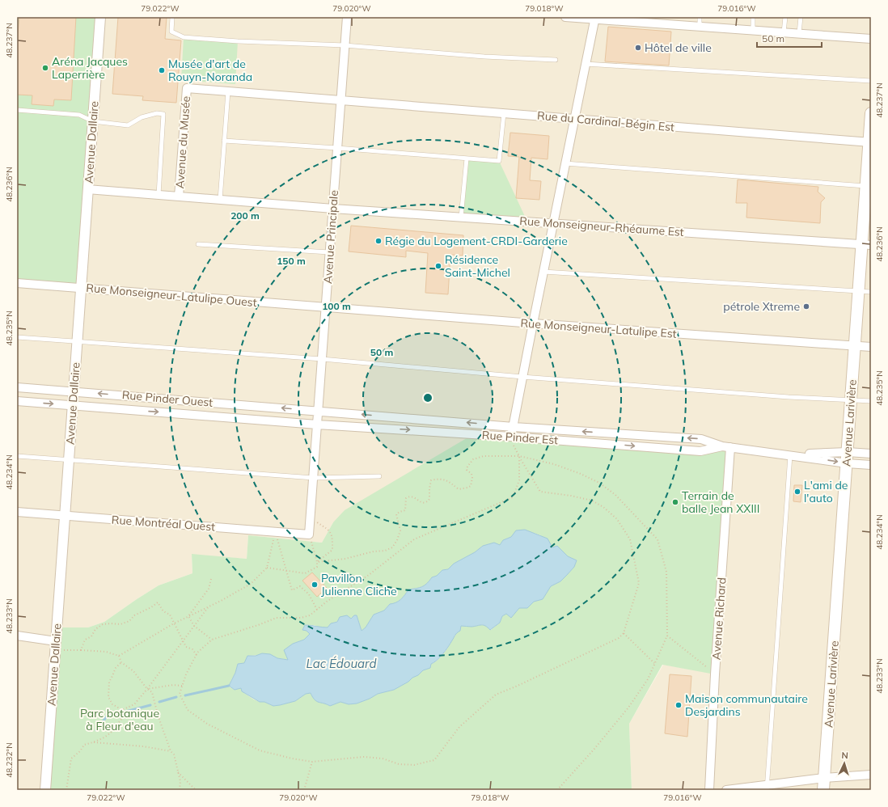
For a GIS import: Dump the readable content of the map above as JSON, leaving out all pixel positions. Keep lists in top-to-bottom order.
{
  "streets": {
    "main road": ["Avenue Larivière"],
    "street": [
      "Rue du Cardinal-Bégin Est",
      "Avenue Dallaire",
      "Avenue du Musée",
      "Rue Monseigneur-Rhéaume Est",
      "Avenue Principale",
      "Rue Monseigneur-Latulipe Ouest",
      "Rue Monseigneur-Latulipe Est",
      "Rue Pinder Ouest",
      "Rue Pinder Est",
      "Rue Montréal Ouest",
      "Avenue Richard"
    ]
  },
  "crossings": [
    ["Rue du Cardinal-Bégin Est", "Avenue du Musée"],
    ["Rue du Cardinal-Bégin Est", "Avenue Principale"],
    ["Rue du Cardinal-Bégin Est", "Avenue Larivière"],
    ["Avenue Dallaire", "Rue Monseigneur-Rhéaume Est"],
    ["Avenue Dallaire", "Rue Monseigneur-Latulipe Ouest"],
    ["Avenue Dallaire", "Rue Pinder Ouest"],
    ["Avenue Dallaire", "Rue Montréal Ouest"],
    ["Avenue du Musée", "Rue Monseigneur-Rhéaume Est"],
    ["Rue Monseigneur-Rhéaume Est", "Avenue Principale"],
    ["Rue Monseigneur-Rhéaume Est", "Avenue Larivière"],
    ["Avenue Principale", "Rue Monseigneur-Latulipe Ouest"],
    ["Avenue Principale", "Rue Monseigneur-Latulipe Est"],
    ["Avenue Principale", "Rue Pinder Ouest"],
    ["Avenue Principale", "Rue Pinder Est"],
    ["Avenue Principale", "Rue Montréal Ouest"],
    ["Rue Monseigneur-Latulipe Ouest", "Rue Monseigneur-Latulipe Est"],
    ["Rue Monseigneur-Latulipe Est", "Avenue Larivière"],
    ["Rue Pinder Ouest", "Rue Pinder Est"],
    ["Avenue Larivière", "Rue Pinder Est"],
    ["Rue Pinder Est", "Avenue Richard"]
  ],
  "water": ["Lac Édouard"],
  "parks": ["Parc botanique à Fleur d'eau"],
  "places": [
    "Hôtel de ville",
    "Aréna Jacques Laperrière",
    "Musée d'art de Rouyn-Noranda",
    "Régie du Logement-CRDI-Garderie",
    "Résidence Saint-Michel",
    "pétrole Xtreme",
    "L'ami de l'auto",
    "Terrain de balle Jean XXIII",
    "Pavillon Julienne Cliche",
    "Maison communautaire Desjardins"
  ],
  "scale_bar": "50 m",
  "north": "top",
  "coordinates": [
    "79.022°W",
    "79.020°W",
    "79.018°W",
    "79.016°W",
    "48.237°N",
    "48.236°N",
    "48.235°N",
    "48.234°N",
    "48.233°N",
    "48.232°N"
  ],
  "rings": [
    "200 m",
    "150 m",
    "100 m",
    "50 m"
  ]
}
